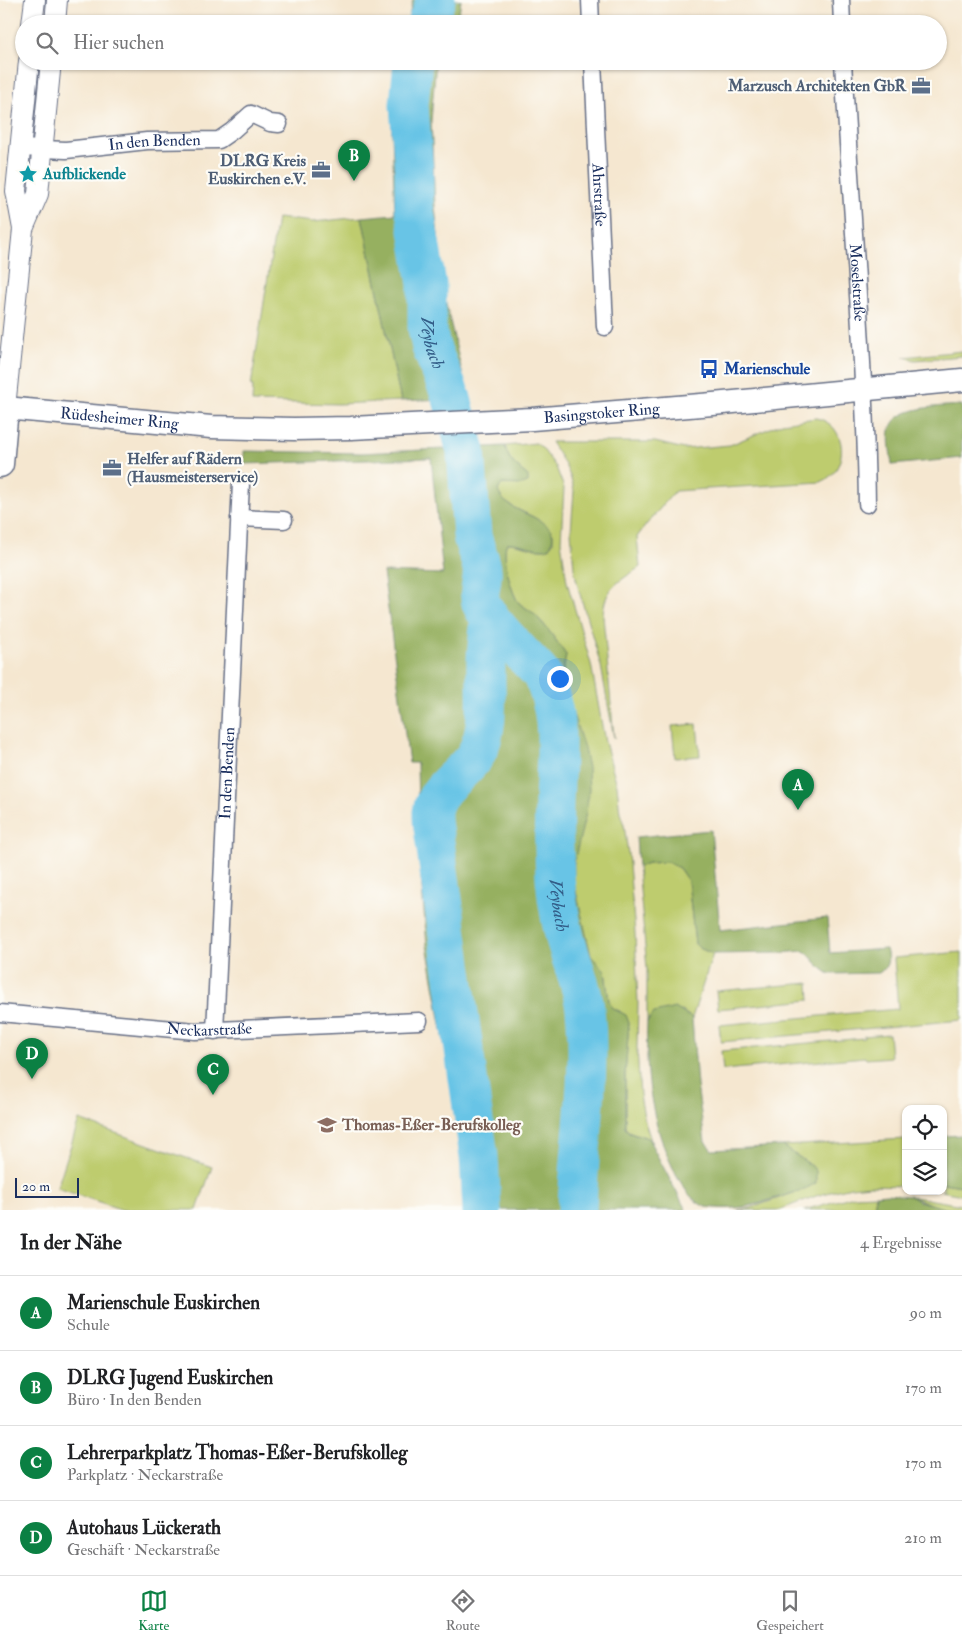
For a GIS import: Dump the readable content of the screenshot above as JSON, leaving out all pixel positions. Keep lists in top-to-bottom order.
{
  "streets": {
    "main road": ["Basingstoker Ring", "Rüdesheimer Ring"],
    "street": [
      "In den Benden",
      "Ahrstraße",
      "Moselstraße",
      "Neckarstraße"
    ]
  },
  "crossings": [
    ["In den Benden", "Neckarstraße"],
    ["Moselstraße", "Basingstoker Ring"],
    ["Basingstoker Ring", "Rüdesheimer Ring"]
  ],
  "water": ["Veybach"],
  "places": {
    "office": ["Marzusch Architekten GbR", "DLRG Kreis Euskirchen e.V.", "Helfer auf Rädern (Hausmeisterservice)"],
    "place": ["Aufblickende"],
    "bus stop": ["Marienschule"],
    "school or university": ["Thomas-Eßer-Berufskolleg"]
  },
  "scale_bar": "20 m",
  "page": {
    "search": "Hier suchen",
    "pins": [
      "B",
      "A",
      "D",
      "C"
    ],
    "scale": "20 m",
    "heading": ["In der Nähe", "4 Ergebnisse"],
    "list": [
      {
        "mark": "A",
        "name": "Marienschule Euskirchen",
        "note": "Schule",
        "value": "90 m"
      },
      {
        "mark": "B",
        "name": "DLRG Jugend Euskirchen",
        "note": "Büro · In den Benden",
        "value": "170 m"
      },
      {
        "mark": "C",
        "name": "Lehrerparkplatz Thomas-Eßer-Berufskolleg",
        "note": "Parkplatz · Neckarstraße",
        "value": "170 m"
      },
      {
        "mark": "D",
        "name": "Autohaus Lückerath",
        "note": "Geschäft · Neckarstraße",
        "value": "210 m"
      }
    ],
    "nav": ["Karte", "Route", "Gespeichert"]
  }
}
